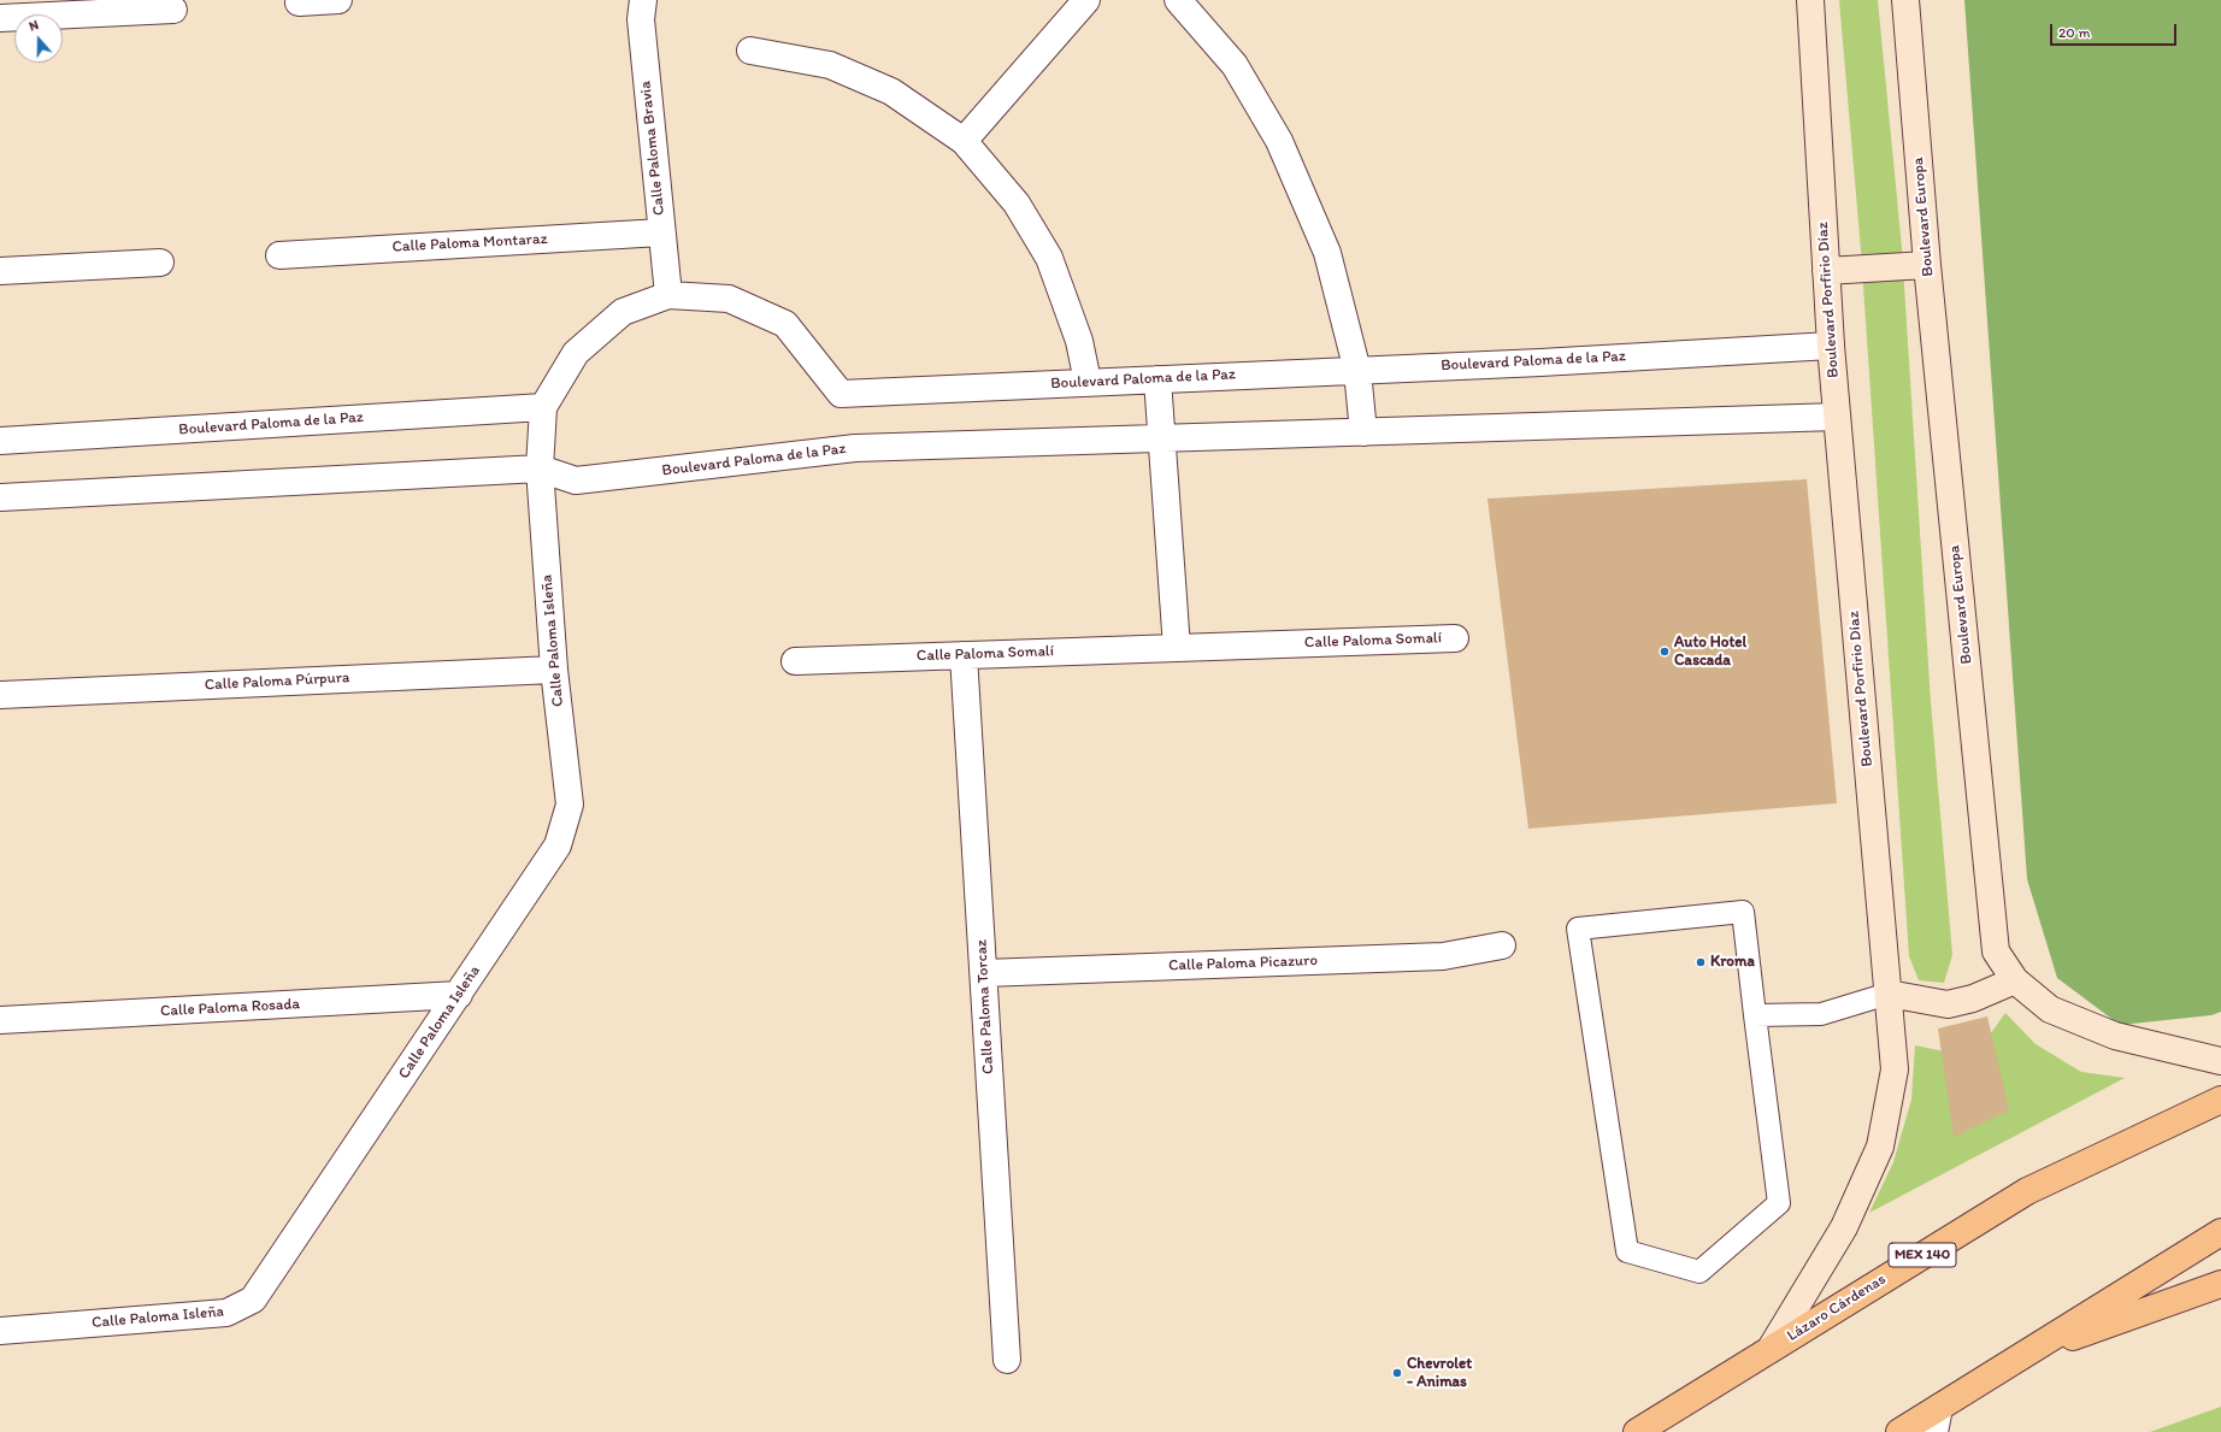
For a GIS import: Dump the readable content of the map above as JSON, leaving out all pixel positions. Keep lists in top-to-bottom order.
{
  "streets": {
    "highway": ["MEX 140", "Lázaro Cárdenas"],
    "main road": ["Boulevard Europa", "Boulevard Porfirio Díaz"],
    "street": [
      "Calle Paloma Bravia",
      "Calle Paloma Montaraz",
      "Boulevard Paloma de la Paz",
      "Calle Paloma Isleña",
      "Calle Paloma Somalí",
      "Calle Paloma Púrpura",
      "Calle Paloma Picazuro",
      "Calle Paloma Torcaz",
      "Calle Paloma Rosada"
    ]
  },
  "crossings": [
    ["Calle Paloma Bravia", "Calle Paloma Montaraz"],
    ["Calle Paloma Bravia", "Boulevard Paloma de la Paz"],
    ["Boulevard Porfirio Díaz", "Boulevard Paloma de la Paz"],
    ["Boulevard Porfirio Díaz", "Lázaro Cárdenas"],
    ["Boulevard Paloma de la Paz", "Calle Paloma Isleña"],
    ["Calle Paloma Isleña", "Calle Paloma Púrpura"],
    ["Calle Paloma Isleña", "Calle Paloma Rosada"],
    ["Calle Paloma Somalí", "Calle Paloma Torcaz"],
    ["Calle Paloma Picazuro", "Calle Paloma Torcaz"]
  ],
  "places": ["Auto Hotel Cascada", "Kroma", "Chevrolet - Animas"],
  "scale_bar": "20 m",
  "north": "top"
}
